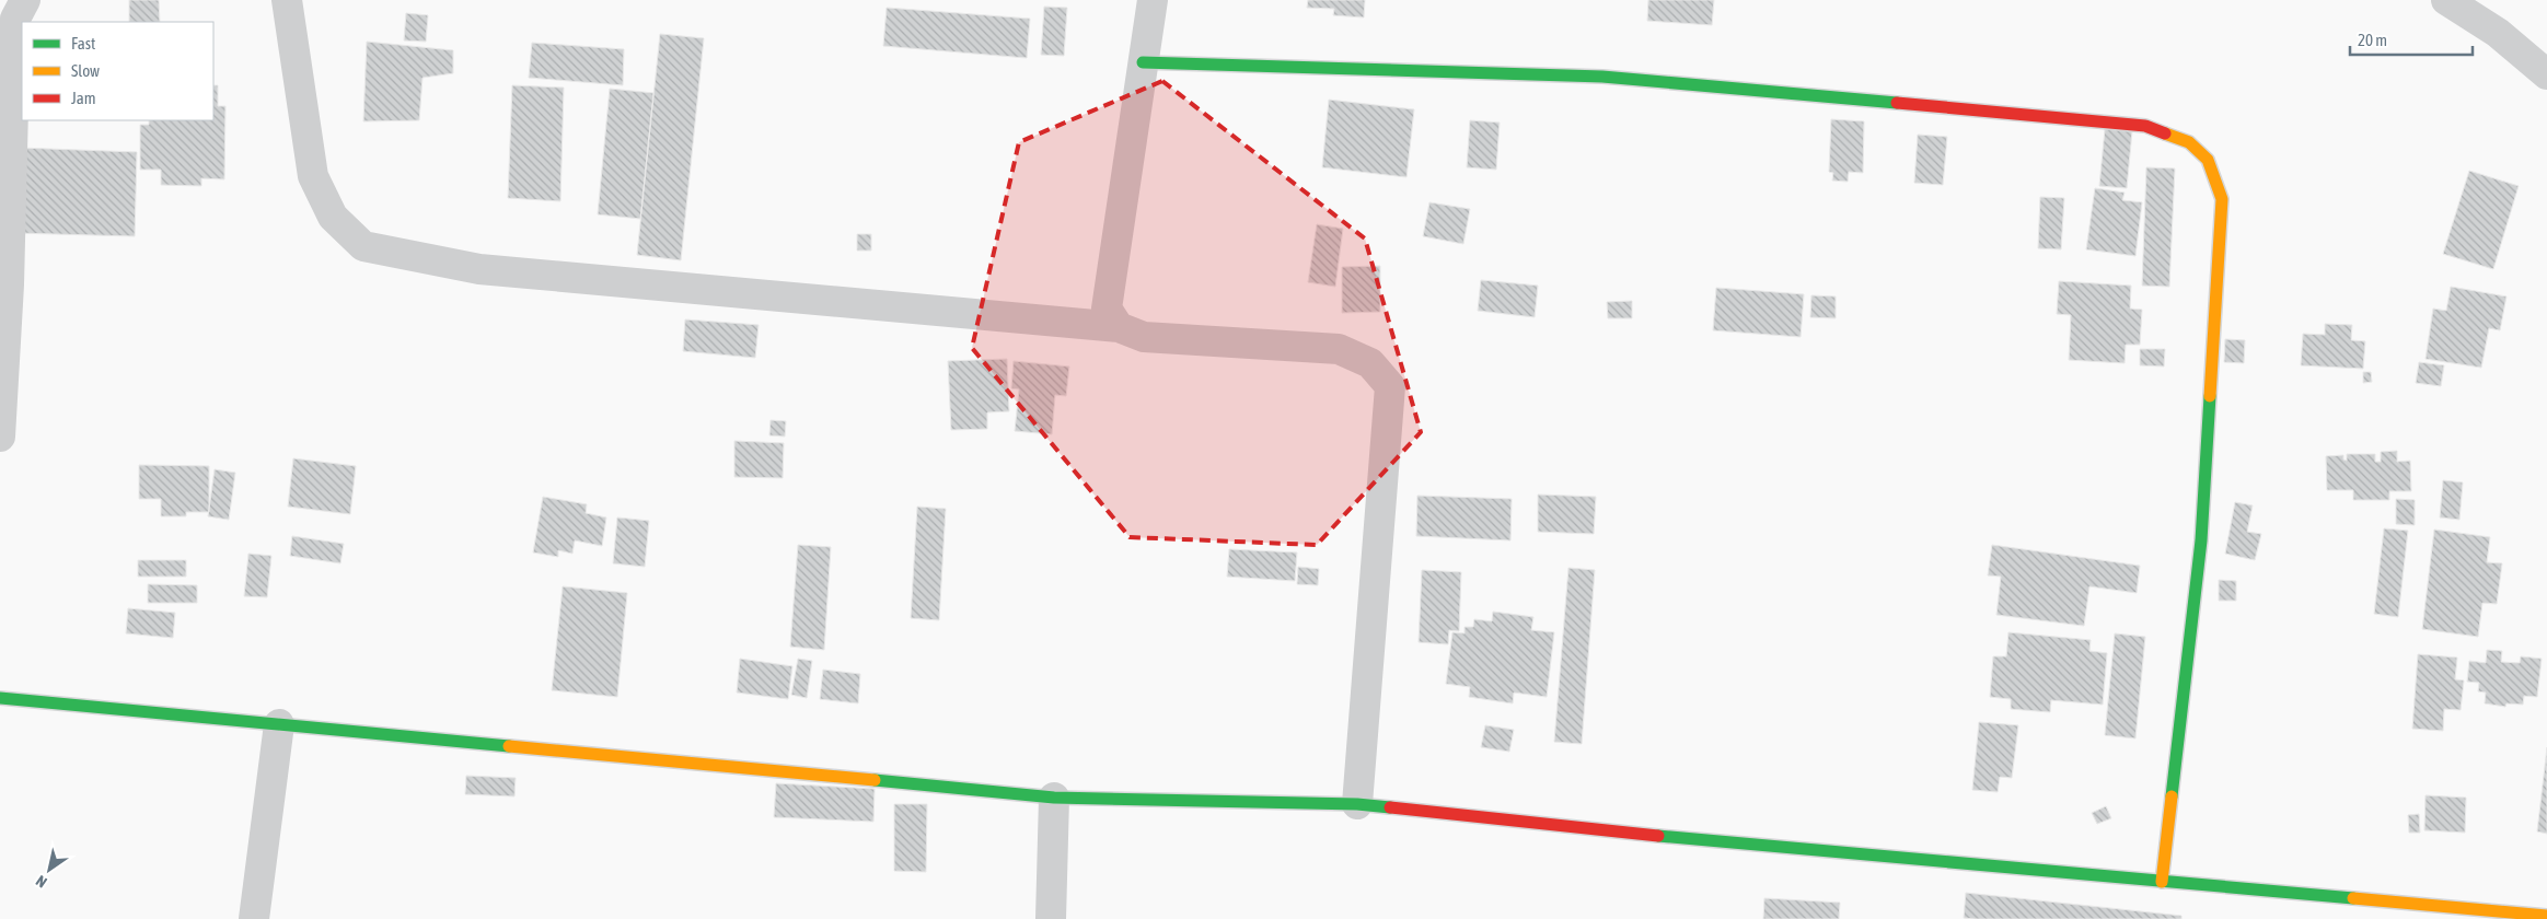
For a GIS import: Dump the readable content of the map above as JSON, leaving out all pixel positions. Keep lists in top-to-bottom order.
{
  "legend": ["Fast", "Slow", "Jam"],
  "scale_bar": "20 m",
  "north": "bottom left"
}
